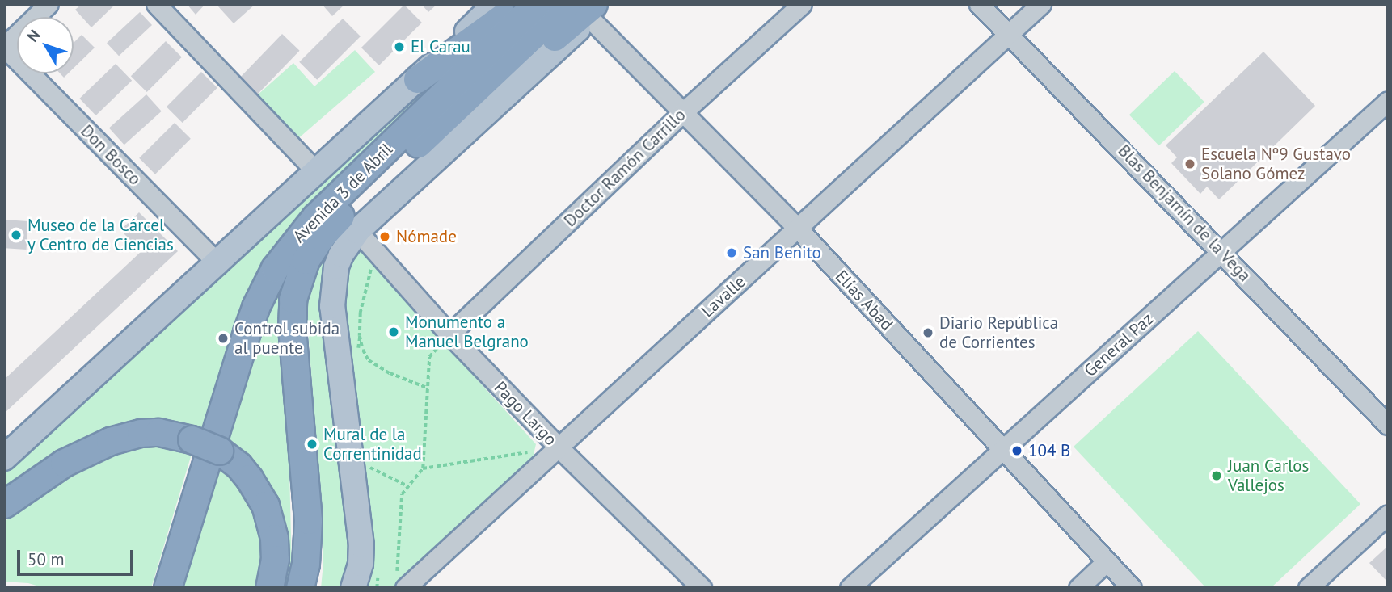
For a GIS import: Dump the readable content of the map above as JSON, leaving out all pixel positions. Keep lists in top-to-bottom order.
{
  "streets": {
    "highway": ["Avenida 3 de Abril"],
    "street": [
      "Don Bosco",
      "Doctor Ramón Carrillo",
      "Blas Benjamín de la Vega",
      "Lavalle",
      "Elías Abad",
      "General Paz",
      "Pago Largo"
    ]
  },
  "crossings": [
    ["Don Bosco", "Avenida 3 de Abril"],
    ["Doctor Ramón Carrillo", "Elías Abad"],
    ["Doctor Ramón Carrillo", "Pago Largo"],
    ["Blas Benjamín de la Vega", "Lavalle"],
    ["Blas Benjamín de la Vega", "General Paz"],
    ["Lavalle", "Elías Abad"],
    ["Lavalle", "Pago Largo"],
    ["Elías Abad", "General Paz"]
  ],
  "places": [
    "El Carau",
    "Escuela Nº9 Gustavo Solano Gómez",
    "Museo de la Cárcel y Centro de Ciencias",
    "Nómade",
    "San Benito",
    "Monumento a Manuel Belgrano",
    "Diario República de Corrientes",
    "Control subida al puente",
    "Mural de la Correntinidad",
    "104 B",
    "Juan Carlos Vallejos"
  ],
  "scale_bar": "50 m",
  "north": "top left"
}
